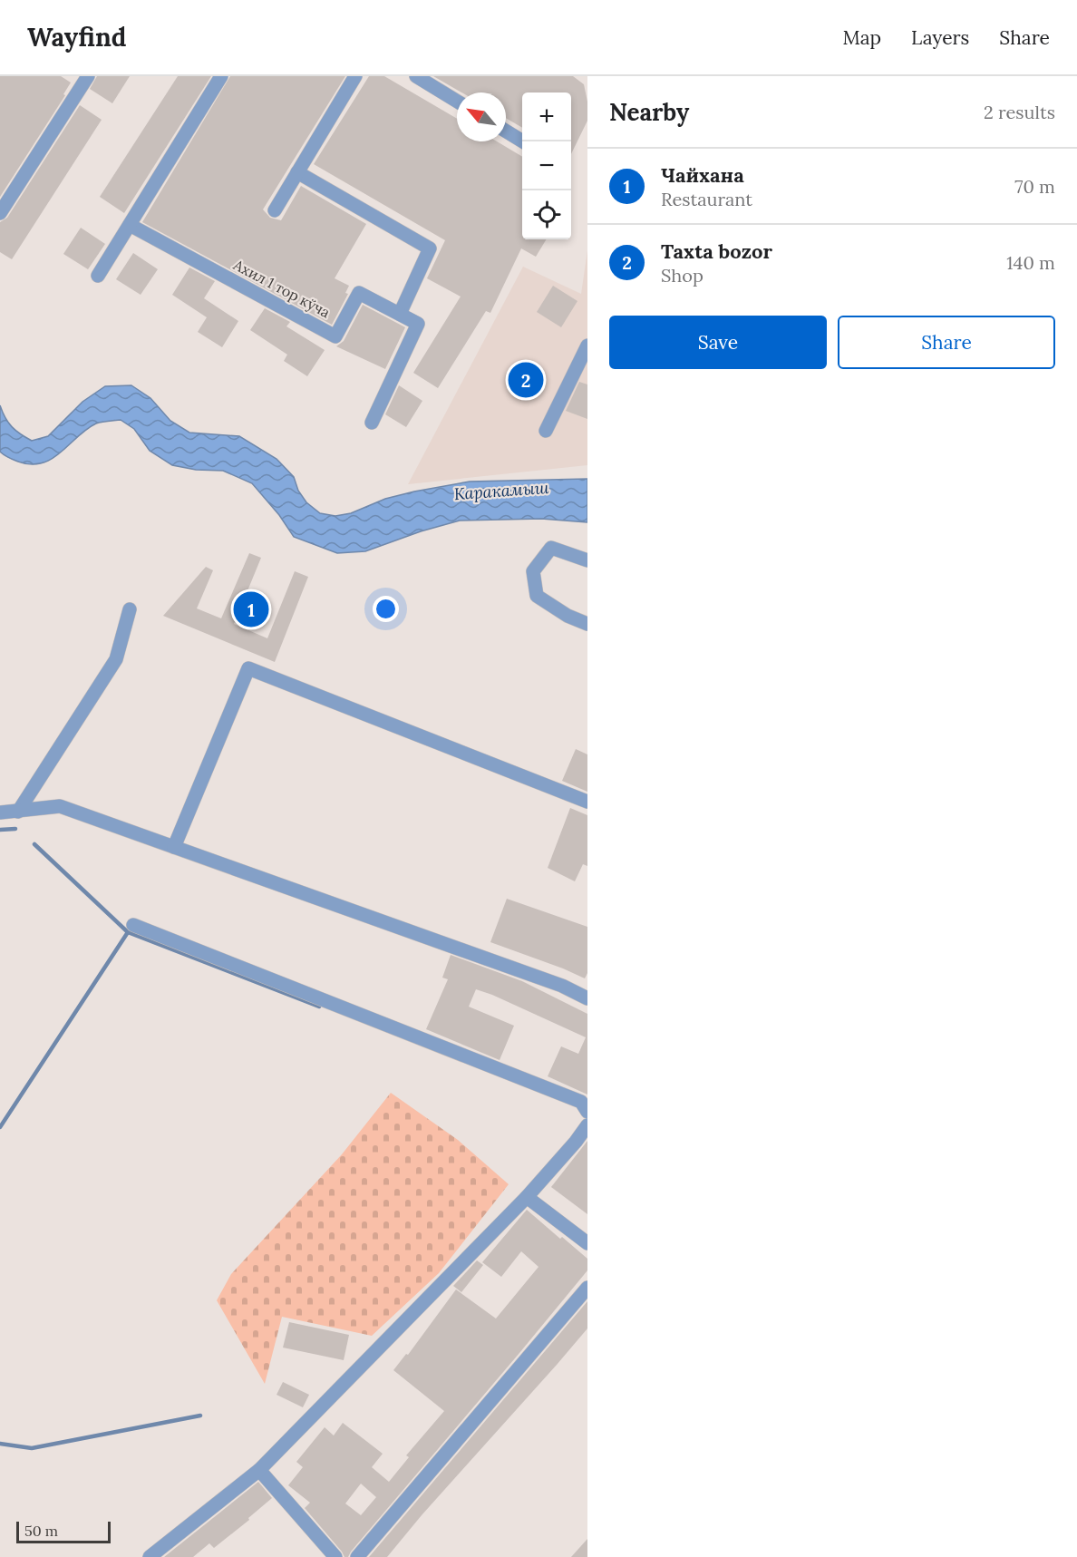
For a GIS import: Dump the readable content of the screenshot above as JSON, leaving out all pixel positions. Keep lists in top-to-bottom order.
{
  "streets": {
    "street": ["Ахил 1 тор кўча"]
  },
  "water": ["Каракамыш"],
  "scale_bar": "50 m",
  "north": "top left",
  "page": {
    "header": "Wayfind",
    "nav": ["Map", "Layers", "Share"],
    "heading": ["Nearby", "2 results"],
    "map_buttons": ["+", "−"],
    "list": [
      {
        "mark": "1",
        "name": "Чайхана",
        "note": "Restaurant",
        "value": "70 m"
      },
      {
        "mark": "2",
        "name": "Taxta bozor",
        "note": "Shop",
        "value": "140 m"
      }
    ],
    "buttons": ["Save", "Share"],
    "pins": ["2", "1"],
    "scale": "50 m"
  }
}
